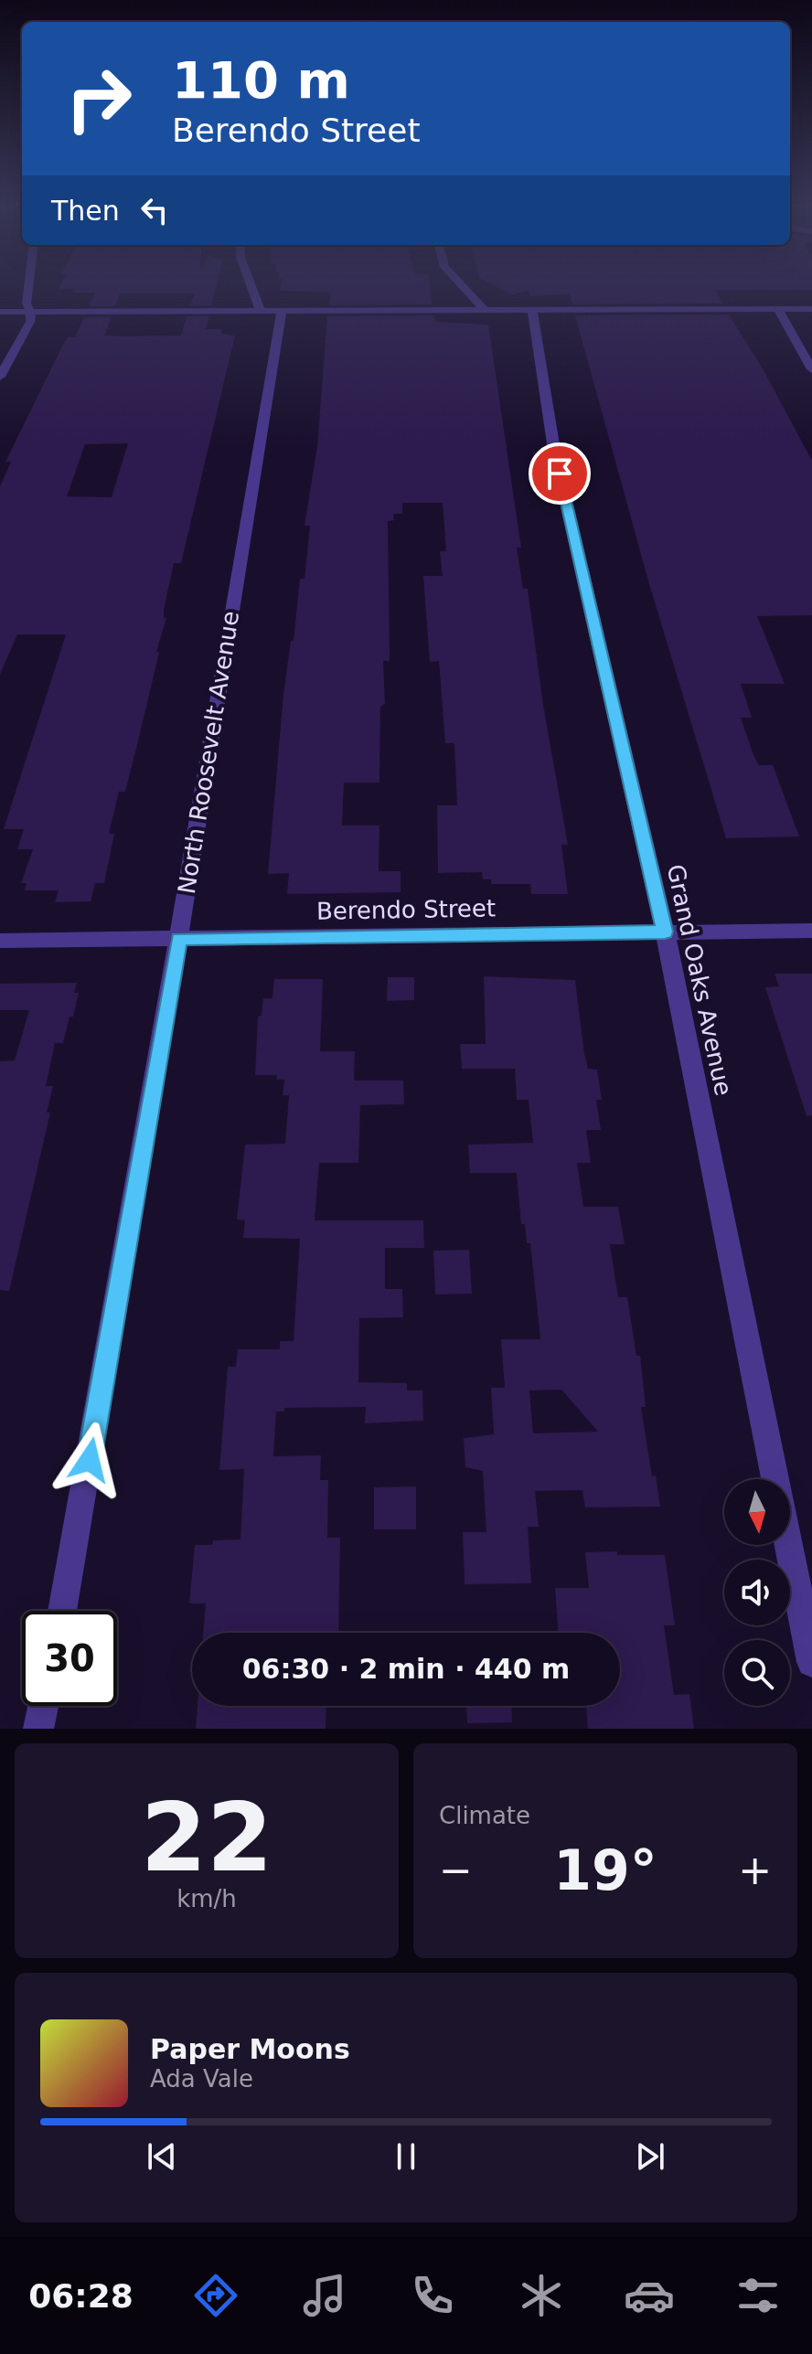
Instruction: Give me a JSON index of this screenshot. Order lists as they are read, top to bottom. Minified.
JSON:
{"streets":{"street":["North Roosevelt Avenue","Berendo Street","Grand Oaks Avenue"]},"crossings":[["North Roosevelt Avenue","Berendo Street"],["Berendo Street","Grand Oaks Avenue"]],"north":"bottom","page":{"turn":["110 m","Berendo Street"],"then":"Then","limit":"30","trip":"06:30 · 2 min · 440 m","tile":[["22","km/h"],"Climate"],"heat":["−","19°","+"],"song":["Paper Moons","Ada Vale"],"tabs":"06:28"}}
